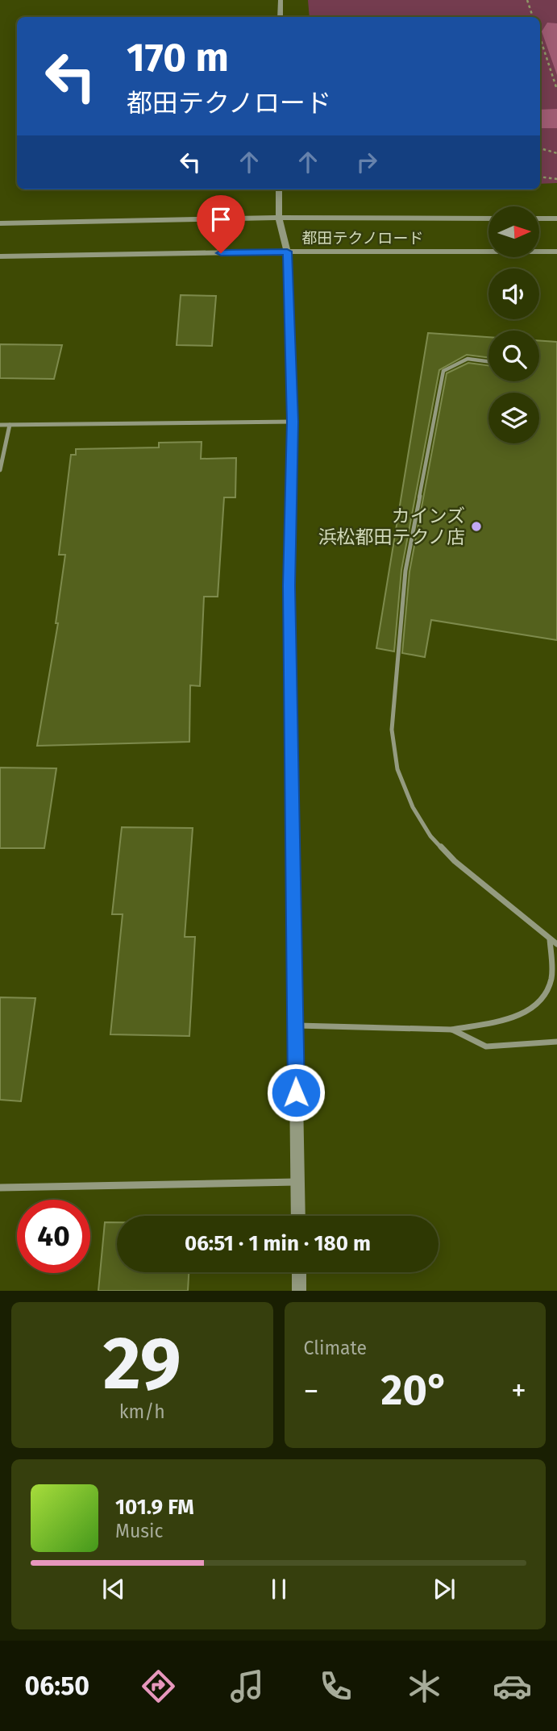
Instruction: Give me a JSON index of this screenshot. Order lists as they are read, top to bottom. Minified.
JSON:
{"streets":{"street":["都田テクノロード"]},"places":["カインズ 浜松都田テクノ店"],"north":"right","page":{"turn":["170 m","都田テクノロード"],"limit":"40","trip":"06:51 · 1 min · 180 m","tile":[["29","km/h"],"Climate"],"heat":["−","20°","+"],"song":["101.9 FM","Music"],"tabs":"06:50"}}
